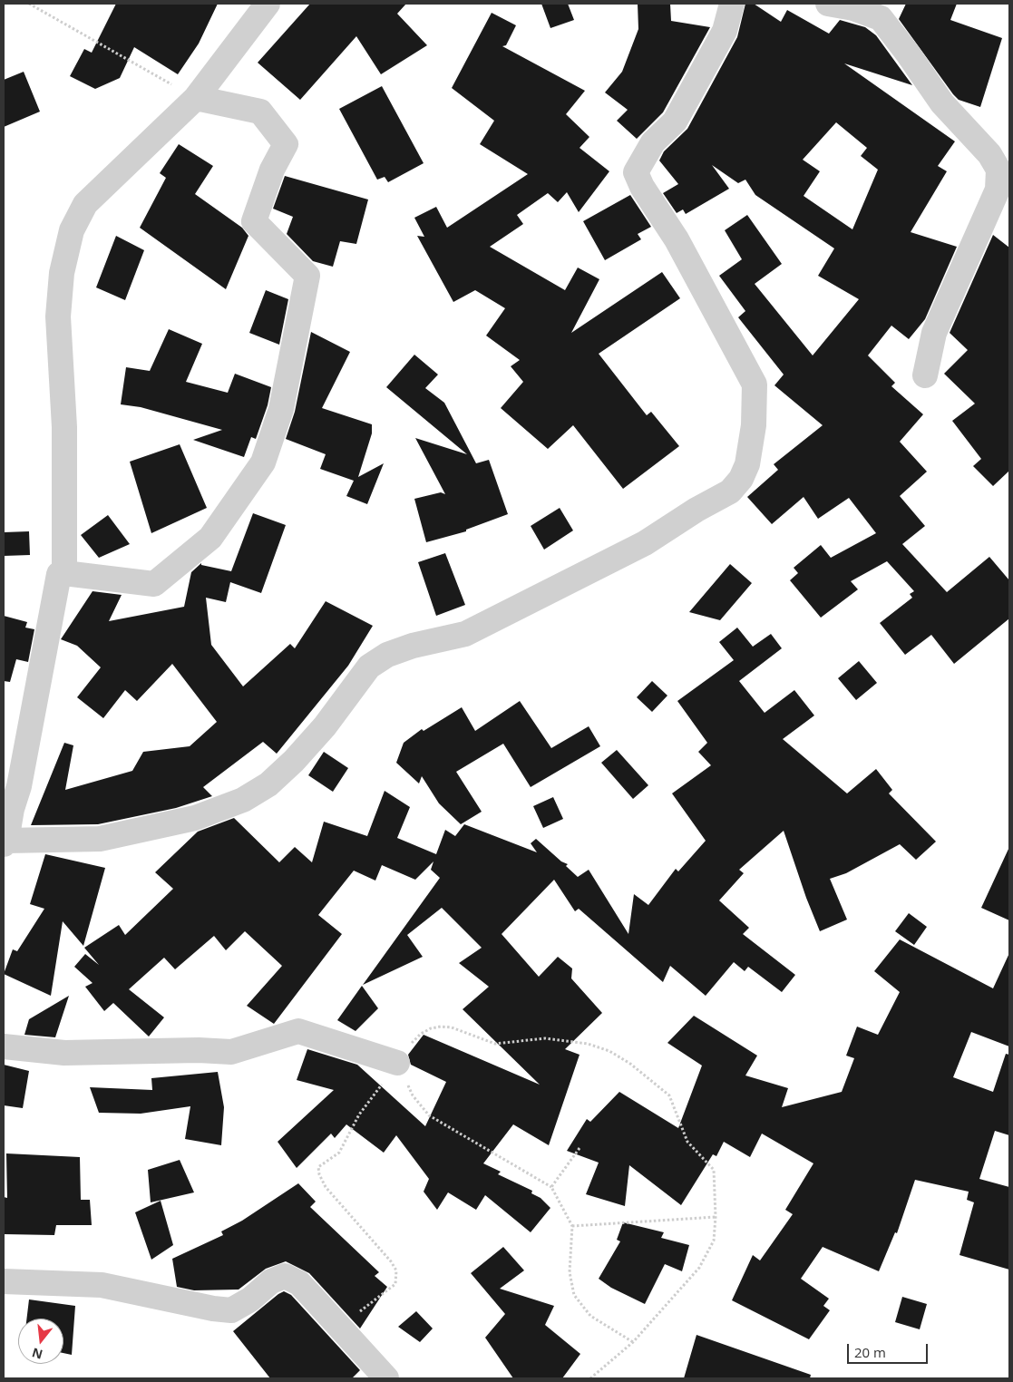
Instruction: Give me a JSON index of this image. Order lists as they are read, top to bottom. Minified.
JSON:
{"scale_bar":"20 m","north":"bottom"}
